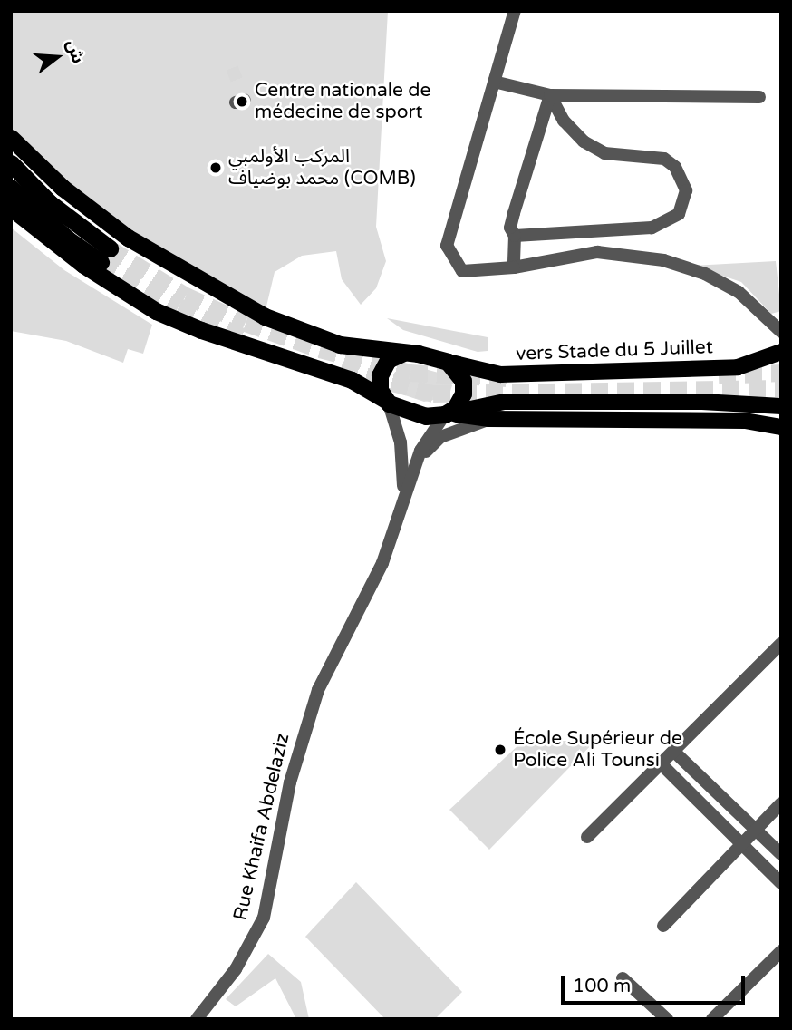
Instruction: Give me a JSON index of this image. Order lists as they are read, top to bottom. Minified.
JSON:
{"streets":{"main road":["vers Stade du 5 Juillet"],"street":["Rue Khaifa Abdelaziz"]},"places":["Centre nationale de médecine de sport","المركب الأولمبي محمد بوضياف (COMB)","École Supérieur de Police Ali Tounsi"],"scale_bar":"100 m","north":"right"}
